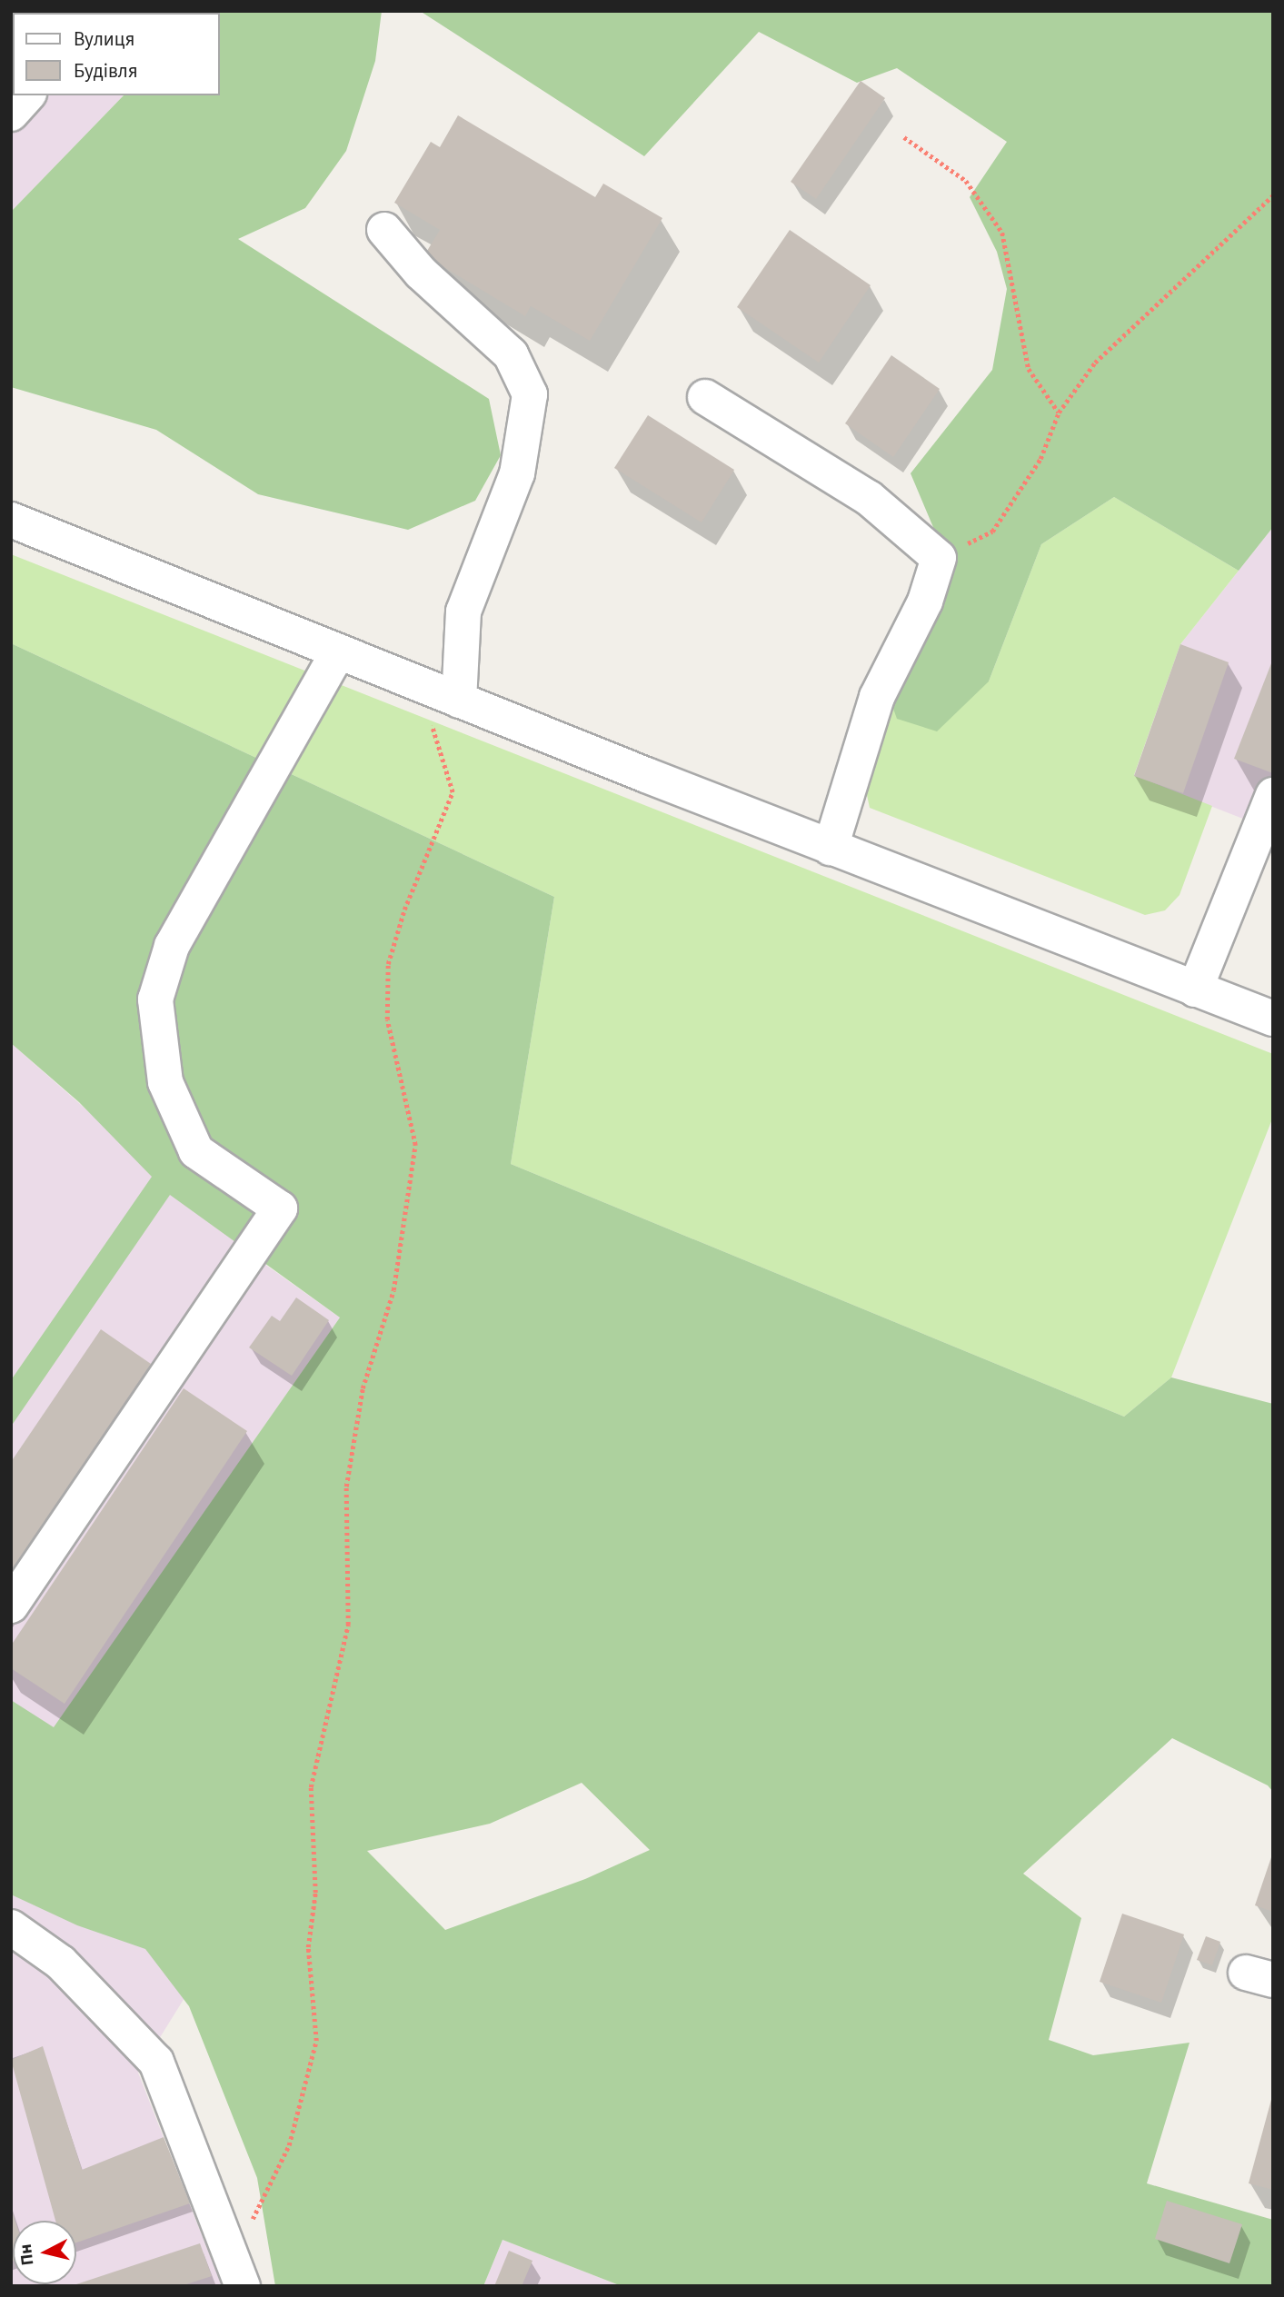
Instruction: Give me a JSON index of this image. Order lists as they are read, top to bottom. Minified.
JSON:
{"legend":["Вулиця","Будівля"],"north":"left"}
